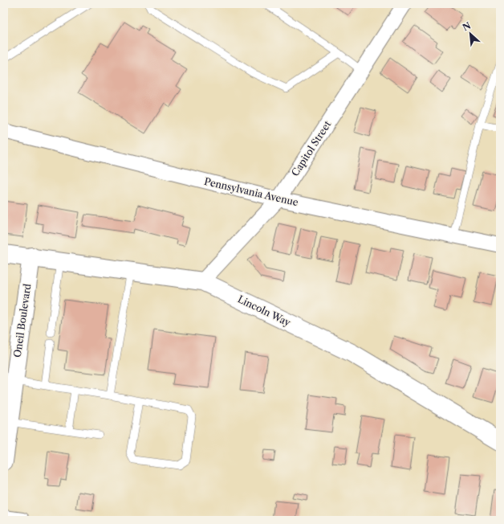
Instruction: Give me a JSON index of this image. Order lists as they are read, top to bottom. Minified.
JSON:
{"streets":{"main road":["Lincoln Way","Oneil Boulevard"],"street":["Capitol Street","Pennsylvania Avenue"]},"crossings":[["Capitol Street","Pennsylvania Avenue"],["Capitol Street","Lincoln Way"],["Lincoln Way","Oneil Boulevard"]],"north":"top left"}
